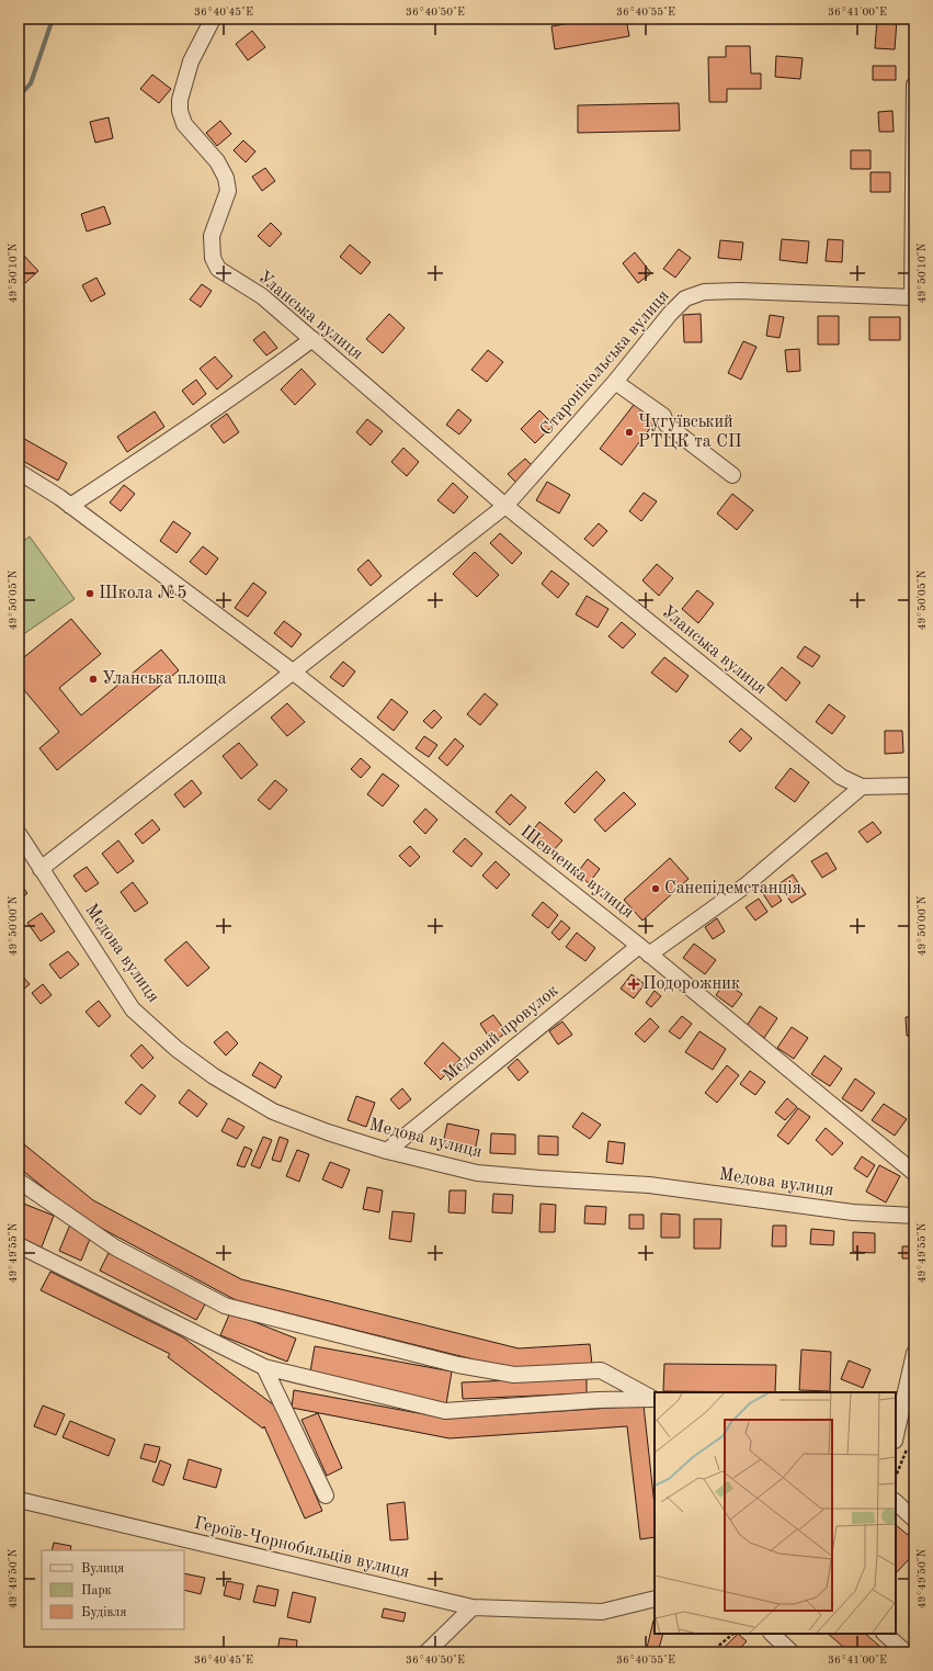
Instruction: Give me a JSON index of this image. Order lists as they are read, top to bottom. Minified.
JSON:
{"streets":{"street":["Уланська вулиця","Старонікольська вулиця","Шевченка вулиця","Медова вулиця","Медовий провулок","Героїв-Чорнобильців вулиця"]},"crossings":[["Уланська вулиця","Старонікольська вулиця"],["Уланська вулиця","Медовий провулок"],["Шевченка вулиця","Медовий провулок"],["Медова вулиця","Медовий провулок"]],"places":{"other":["Чугуївський РТЦК та СП","Школа №5","Уланська площа","Санепідемстанція"],"health":["Подорожник"]},"legend":["Вулиця","Парк","Будівля"],"coordinates":["36°40'45\"E","36°40'50\"E","36°40'55\"E","36°41'00\"E","49°50'10\"N","49°50'05\"N","49°50'00\"N","49°49'55\"N","49°49'50\"N"]}
